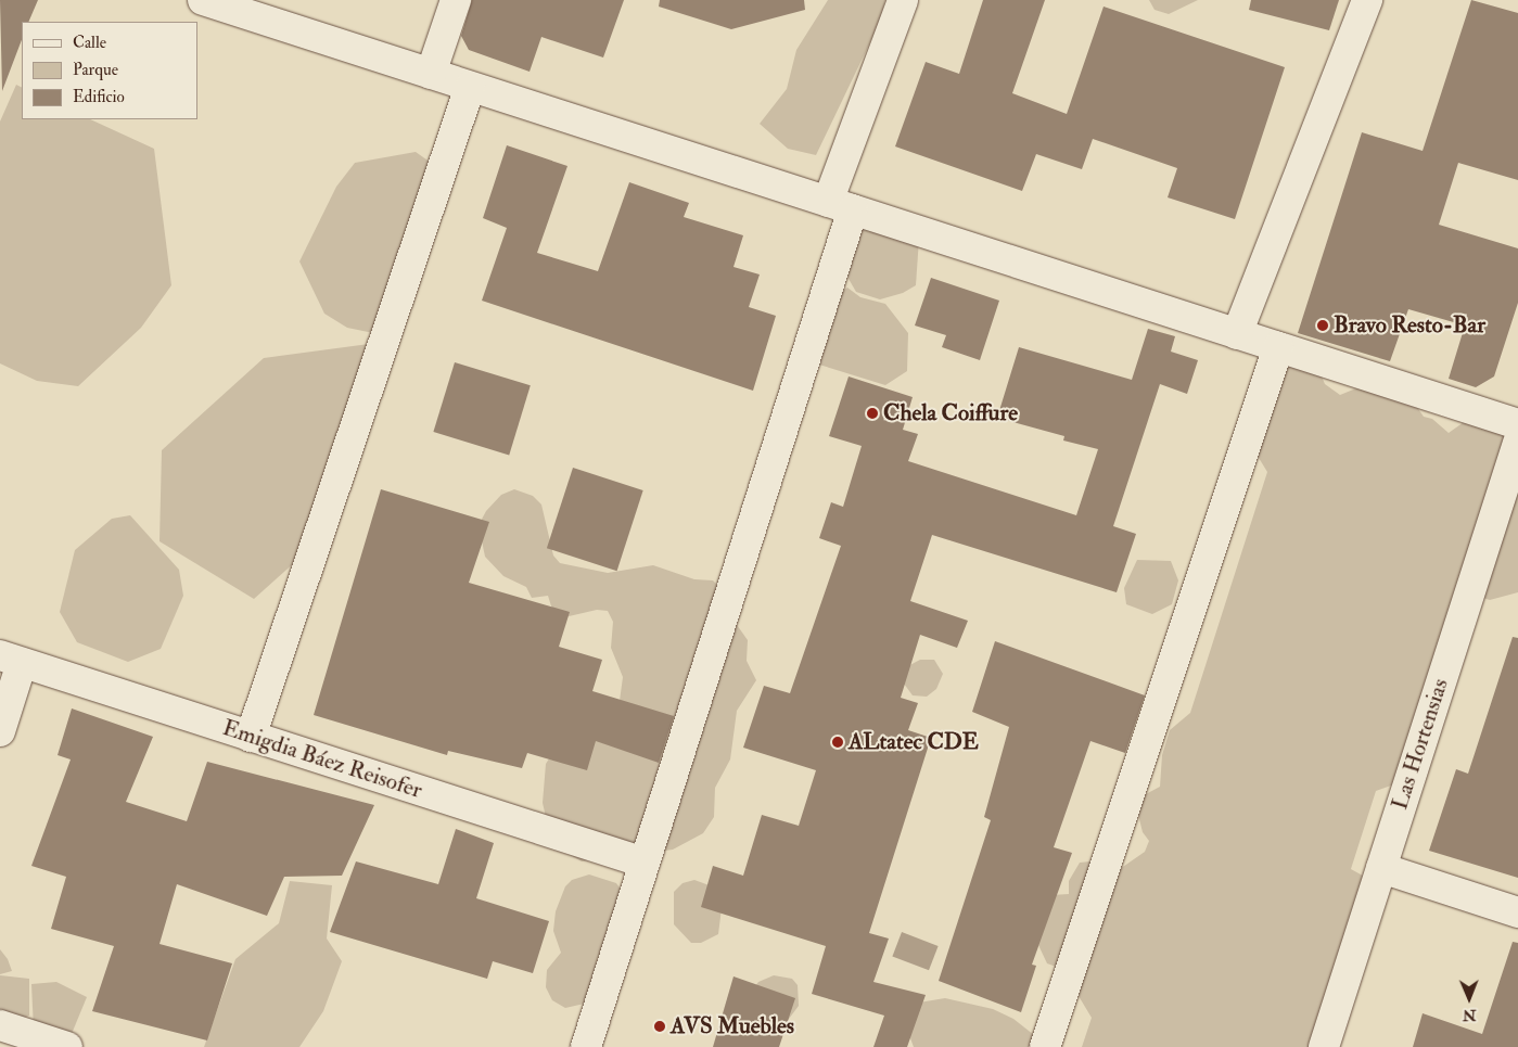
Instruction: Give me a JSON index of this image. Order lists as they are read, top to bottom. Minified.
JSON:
{"streets":{"street":["Las Hortensias","Emigdia Báez Reisofer"]},"places":["Bravo Resto-Bar","Chela Coiffure","ALtatec CDE","AVS Muebles"],"legend":["Calle","Parque","Edificio"],"north":"bottom"}
